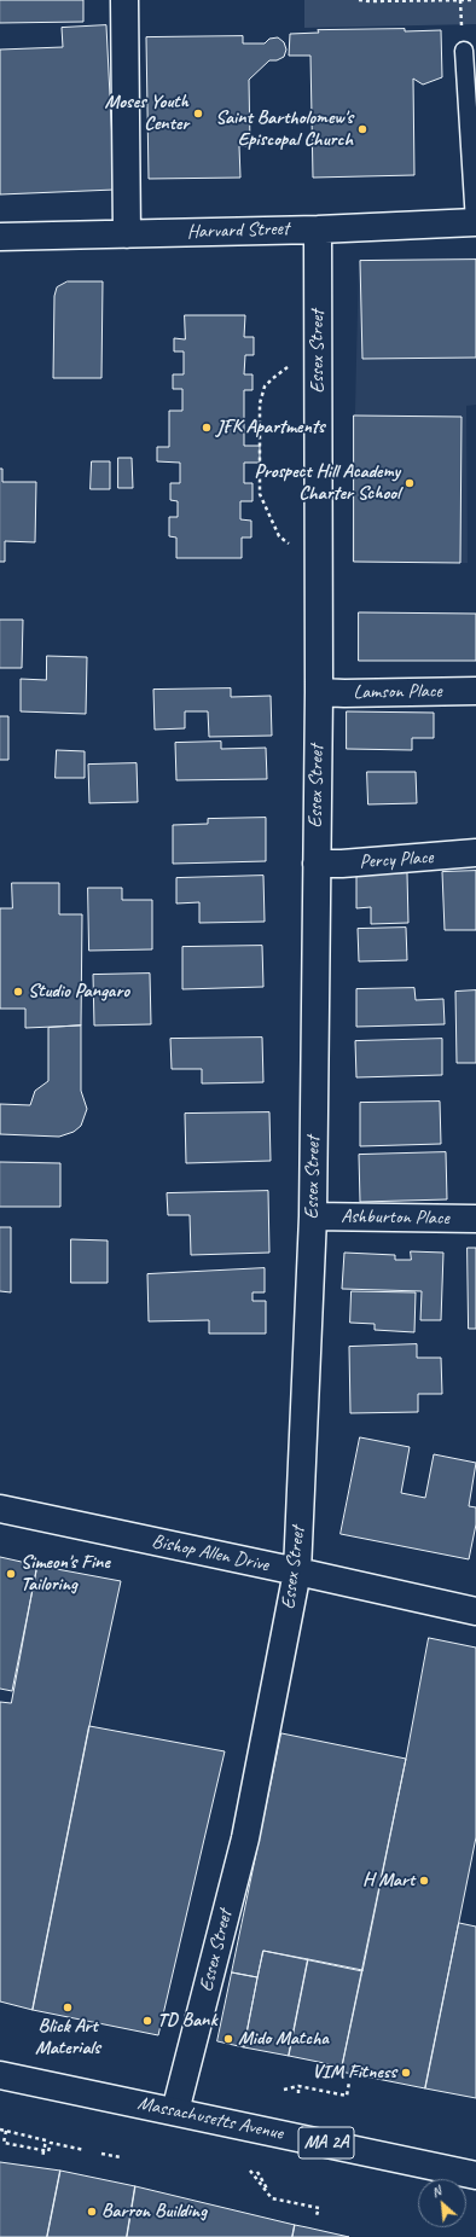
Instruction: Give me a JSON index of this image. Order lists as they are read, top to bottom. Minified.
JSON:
{"streets":{"street":["Harvard Street","Essex Street","Lamson Place","Percy Place","Ashburton Place","Bishop Allen Drive","Massachusetts Avenue","MA 2A"]},"crossings":[["Harvard Street","Essex Street"],["Essex Street","Lamson Place"],["Essex Street","Percy Place"],["Essex Street","Ashburton Place"],["Essex Street","Bishop Allen Drive"],["Essex Street","Massachusetts Avenue"]],"places":["Moses Youth Center","Saint Bartholomew's Episcopal Church","JFK Apartments","Prospect Hill Academy Charter School","Studio Pangaro","Simeon's Fine Tailoring","H Mart","Blick Art Materials","TD Bank","Mido Matcha","VIM Fitness","Barron Building"],"north":"top left"}
